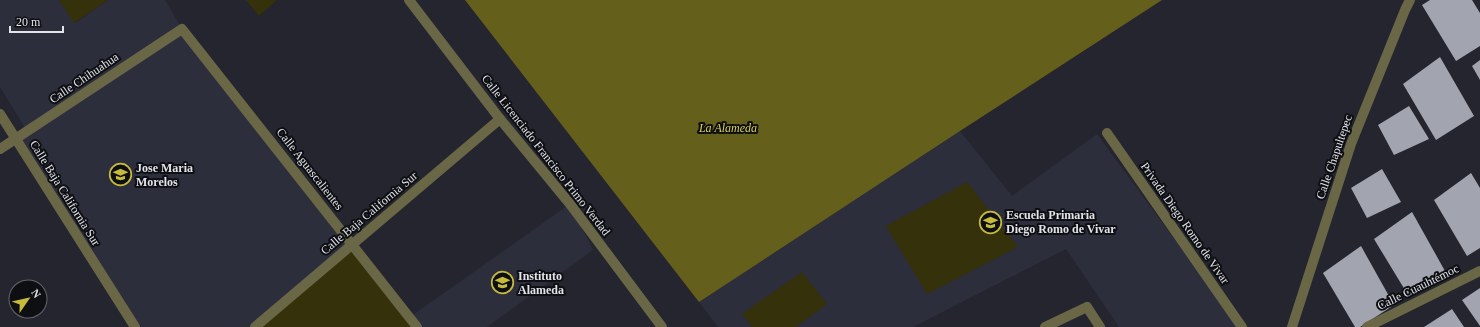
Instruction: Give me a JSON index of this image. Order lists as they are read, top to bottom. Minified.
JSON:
{"streets":{"street":["Calle Chihuahua","Calle Licenciado Francisco Primo Verdad","Calle Chapultepec","Calle Aguascalientes","Calle Baja California Sur","Privada Diego Romo de Vivar","Calle Cuauhtémoc"]},"crossings":[["Calle Chihuahua","Calle Aguascalientes"],["Calle Chihuahua","Calle Baja California Sur"],["Calle Licenciado Francisco Primo Verdad","Calle Baja California Sur"],["Calle Aguascalientes","Calle Baja California Sur"]],"parks":["La Alameda"],"places":{"school or university":["Jose Maria Morelos","Escuela Primaria Diego Romo de Vivar","Instituto Alameda"]},"scale_bar":"20 m","north":"top right"}
